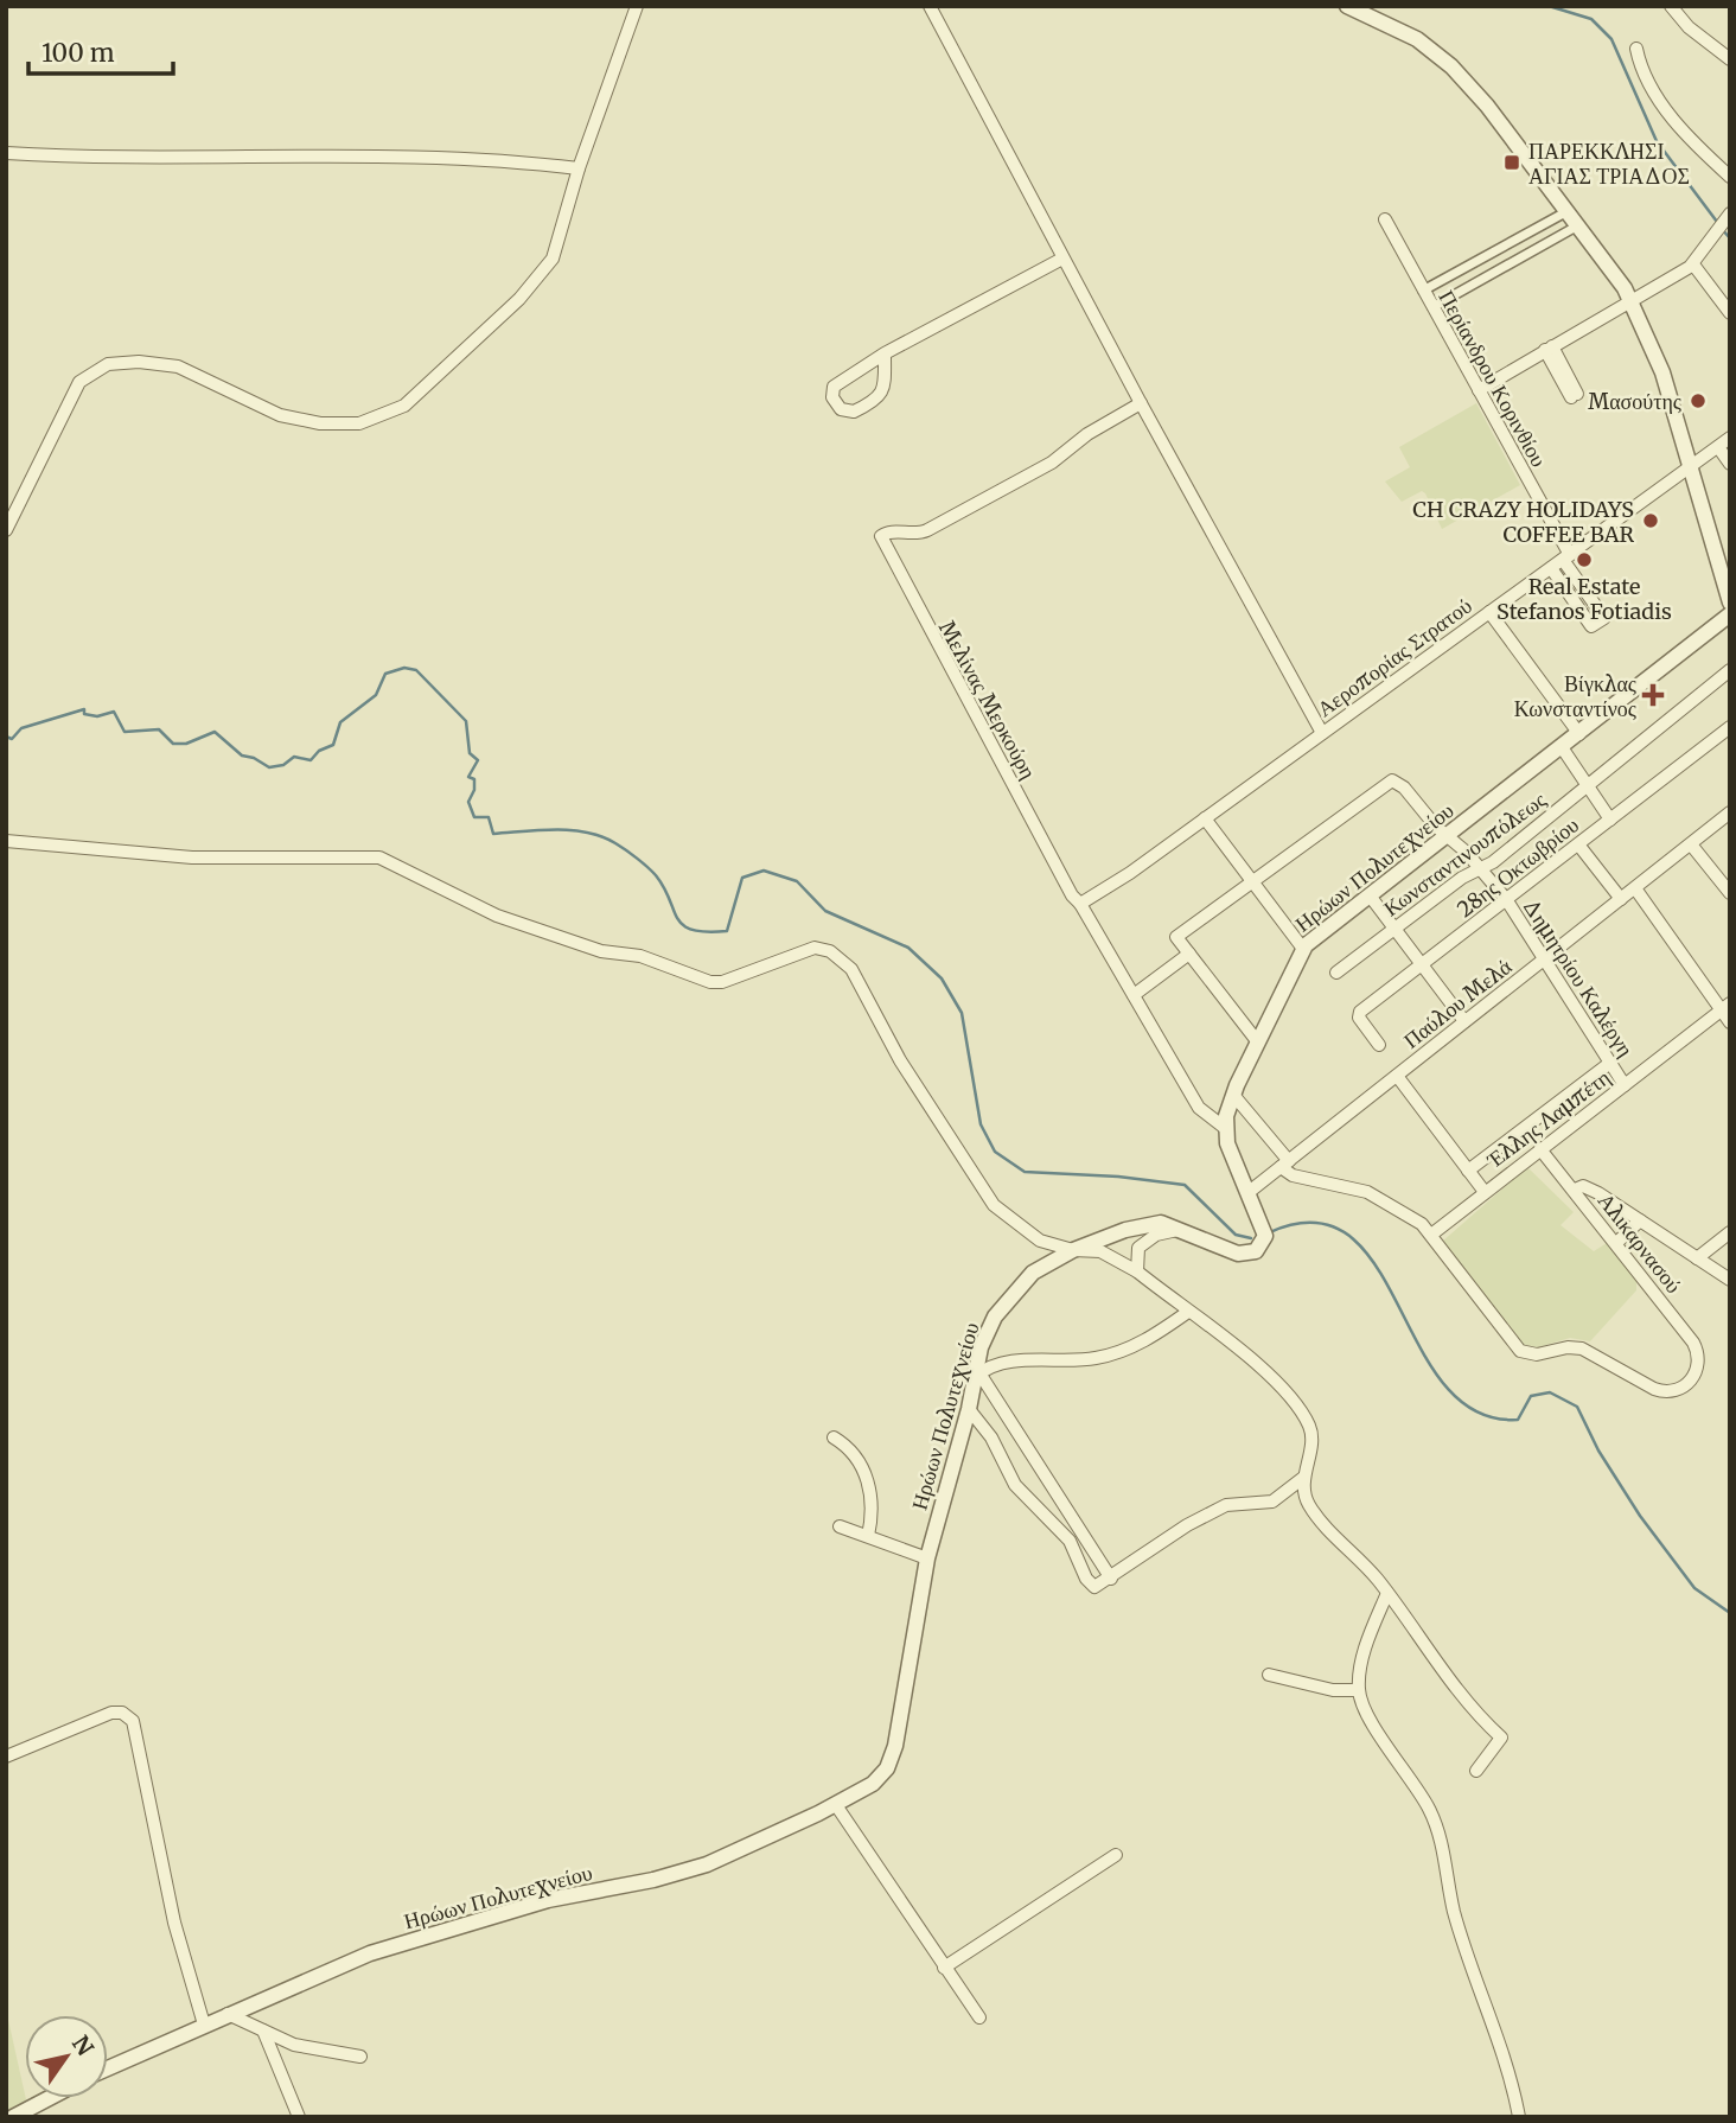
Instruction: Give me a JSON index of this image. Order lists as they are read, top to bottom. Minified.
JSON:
{"streets":{"street":["Περίανδρου Κορινθίου","Αεροπορίας Στρατού","Μελίνας Μερκούρη","Κωνσταντινουπόλεως","Ηρώων Πολυτεχνείου","28ης Οκτωβρίου","Δημητρίου Καλέργη","Παύλου Μελά","Έλλης Λαμπέτη","Αλικαρνασού"]},"crossings":[["Περίανδρου Κορινθίου","Αεροπορίας Στρατού"],["Αεροπορίας Στρατού","Μελίνας Μερκούρη"],["Μελίνας Μερκούρη","Ηρώων Πολυτεχνείου"],["Κωνσταντινουπόλεως","Δημητρίου Καλέργη"],["Ηρώων Πολυτεχνείου","Δημητρίου Καλέργη"],["Ηρώων Πολυτεχνείου","Παύλου Μελά"],["28ης Οκτωβρίου","Δημητρίου Καλέργη"],["Δημητρίου Καλέργη","Παύλου Μελά"],["Δημητρίου Καλέργη","Έλλης Λαμπέτη"],["Έλλης Λαμπέτη","Αλικαρνασού"]],"places":{"transit":["ΠΑΡΕΚΚΛΗΣΙ ΑΓΙΑΣ ΤΡΙΑΔΟΣ"],"other":["Μασούτης","CH CRAZY HOLIDAYS COFFEE BAR","Real Estate Stefanos Fotiadis"],"health":["Βίγκλας Κωνσταντίνος"]},"scale_bar":"100 m","north":"top right"}
